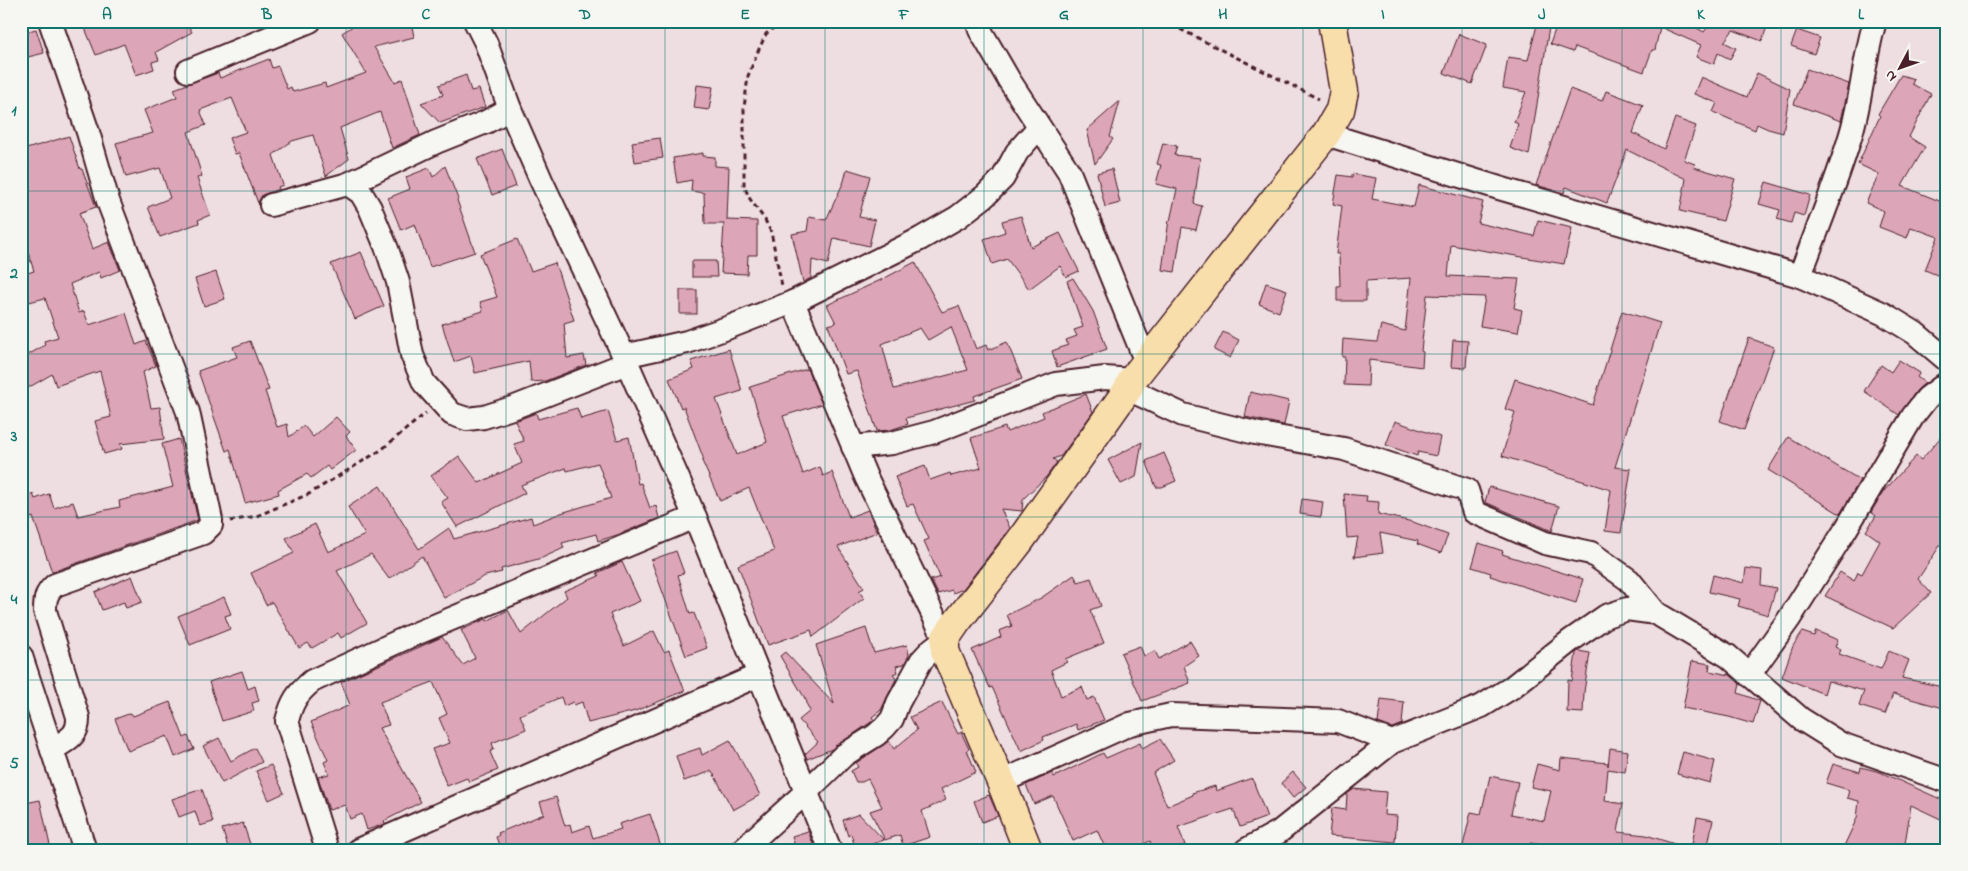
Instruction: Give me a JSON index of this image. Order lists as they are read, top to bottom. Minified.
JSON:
{"north":"bottom left","grid":{"columns":["A","B","C","D","E","F","G","H","I","J","K","L"],"rows":["1","2","3","4","5"]}}
